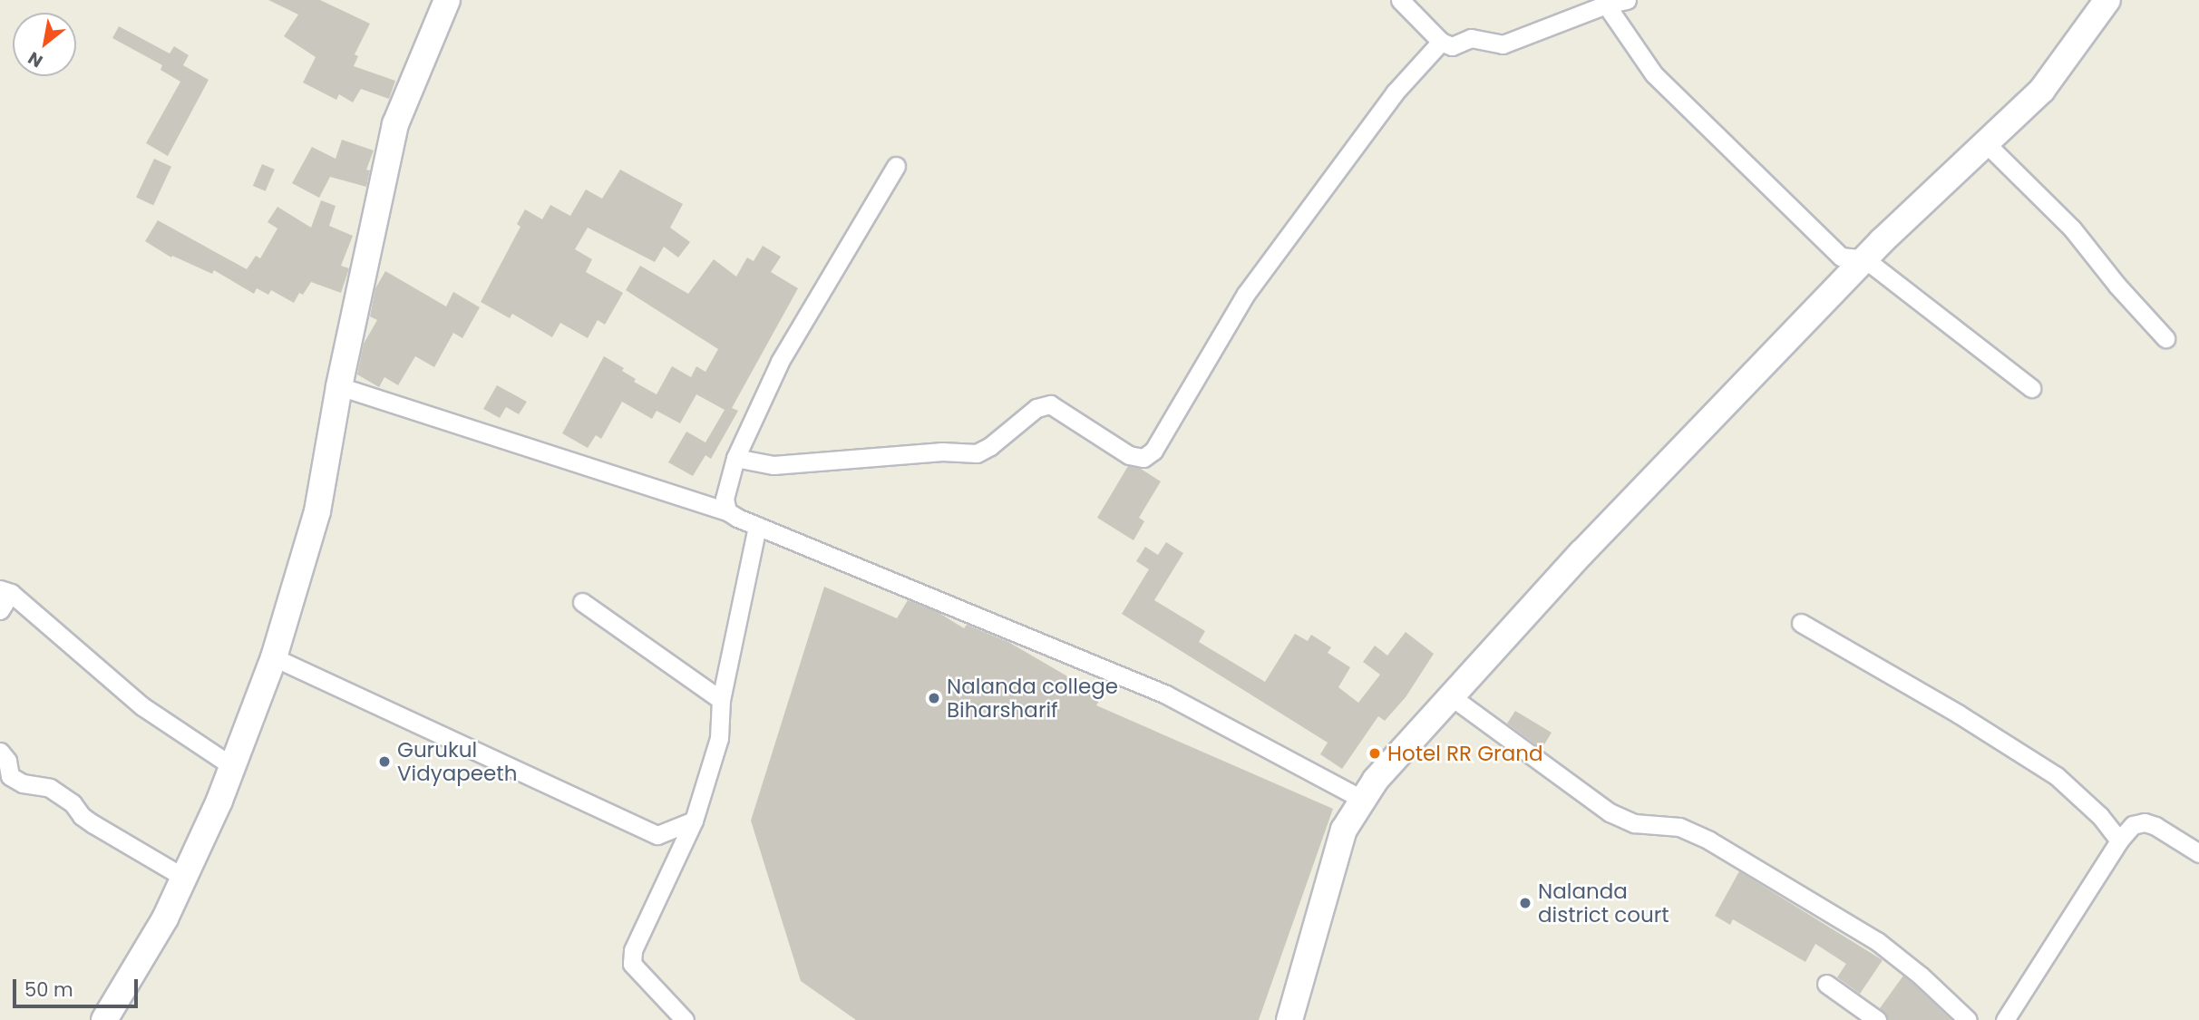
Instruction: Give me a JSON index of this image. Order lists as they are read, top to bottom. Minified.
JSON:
{"places":["Nalanda college Biharsharif","Hotel RR Grand","Gurukul Vidyapeeth","Nalanda district court"],"scale_bar":"50 m","north":"bottom left"}
